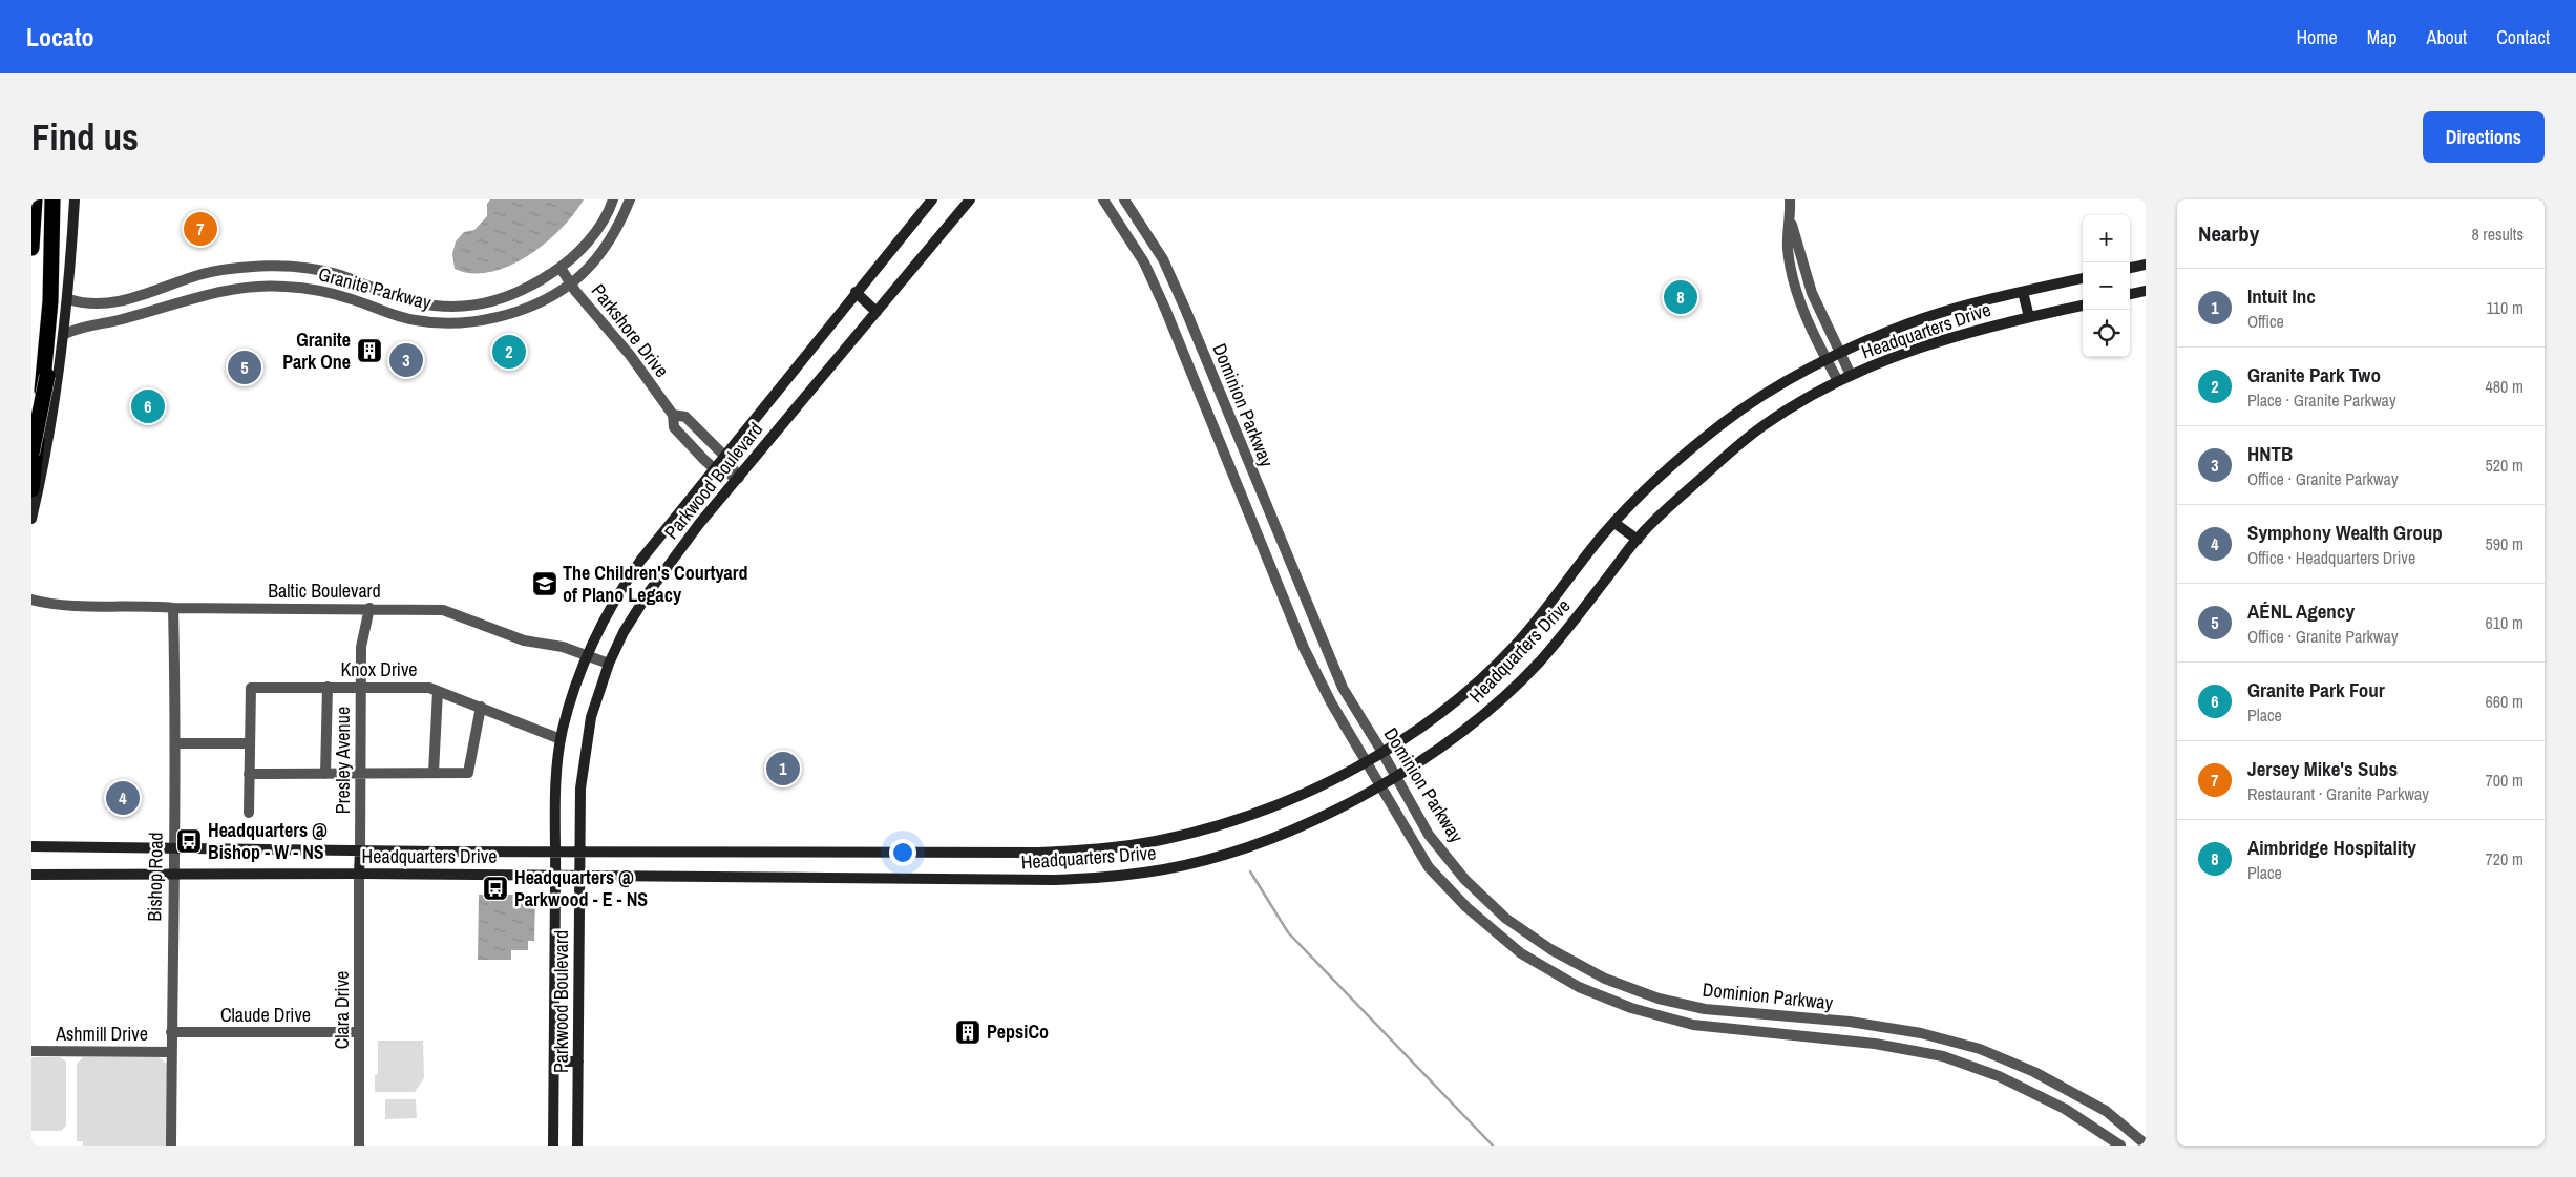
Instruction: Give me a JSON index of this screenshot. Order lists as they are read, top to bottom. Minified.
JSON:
{"streets":{"main road":["Headquarters Drive","Parkwood Boulevard"],"street":["Granite Parkway","Parkshore Drive","Dominion Parkway","Baltic Boulevard","Knox Drive","Presley Avenue","Bishop Road","Clara Drive","Claude Drive","Ashmill Drive"]},"crossings":[["Granite Parkway","Parkshore Drive"],["Parkshore Drive","Parkwood Boulevard"],["Headquarters Drive","Dominion Parkway"],["Headquarters Drive","Parkwood Boulevard"],["Headquarters Drive","Presley Avenue"],["Headquarters Drive","Bishop Road"],["Headquarters Drive","Clara Drive"],["Parkwood Boulevard","Baltic Boulevard"],["Parkwood Boulevard","Knox Drive"],["Baltic Boulevard","Presley Avenue"],["Baltic Boulevard","Bishop Road"],["Knox Drive","Presley Avenue"],["Bishop Road","Claude Drive"],["Bishop Road","Ashmill Drive"],["Clara Drive","Claude Drive"]],"places":{"building":["Granite Park One","PepsiCo"],"school or university":["The Children's Courtyard of Plano Legacy"],"bus stop":["Headquarters @ Bishop - W - NS","Headquarters @ Parkwood - E - NS"]},"page":{"header":"Locato","nav":["Home","Map","About","Contact"],"buttons":"Directions","title":"Find us","heading":["Nearby","8 results"],"pins":["7","8","2","3","5","6","1","4"],"map_buttons":["+","−"],"list":[{"mark":"1","name":"Intuit Inc","note":"Office","value":"110 m"},{"mark":"2","name":"Granite Park Two","note":"Place · Granite Parkway","value":"480 m"},{"mark":"3","name":"HNTB","note":"Office · Granite Parkway","value":"520 m"},{"mark":"4","name":"Symphony Wealth Group","note":"Office · Headquarters Drive","value":"590 m"},{"mark":"5","name":"AÉNL Agency","note":"Office · Granite Parkway","value":"610 m"},{"mark":"6","name":"Granite Park Four","note":"Place","value":"660 m"},{"mark":"7","name":"Jersey Mike's Subs","note":"Restaurant · Granite Parkway","value":"700 m"},{"mark":"8","name":"Aimbridge Hospitality","note":"Place","value":"720 m"}]}}
